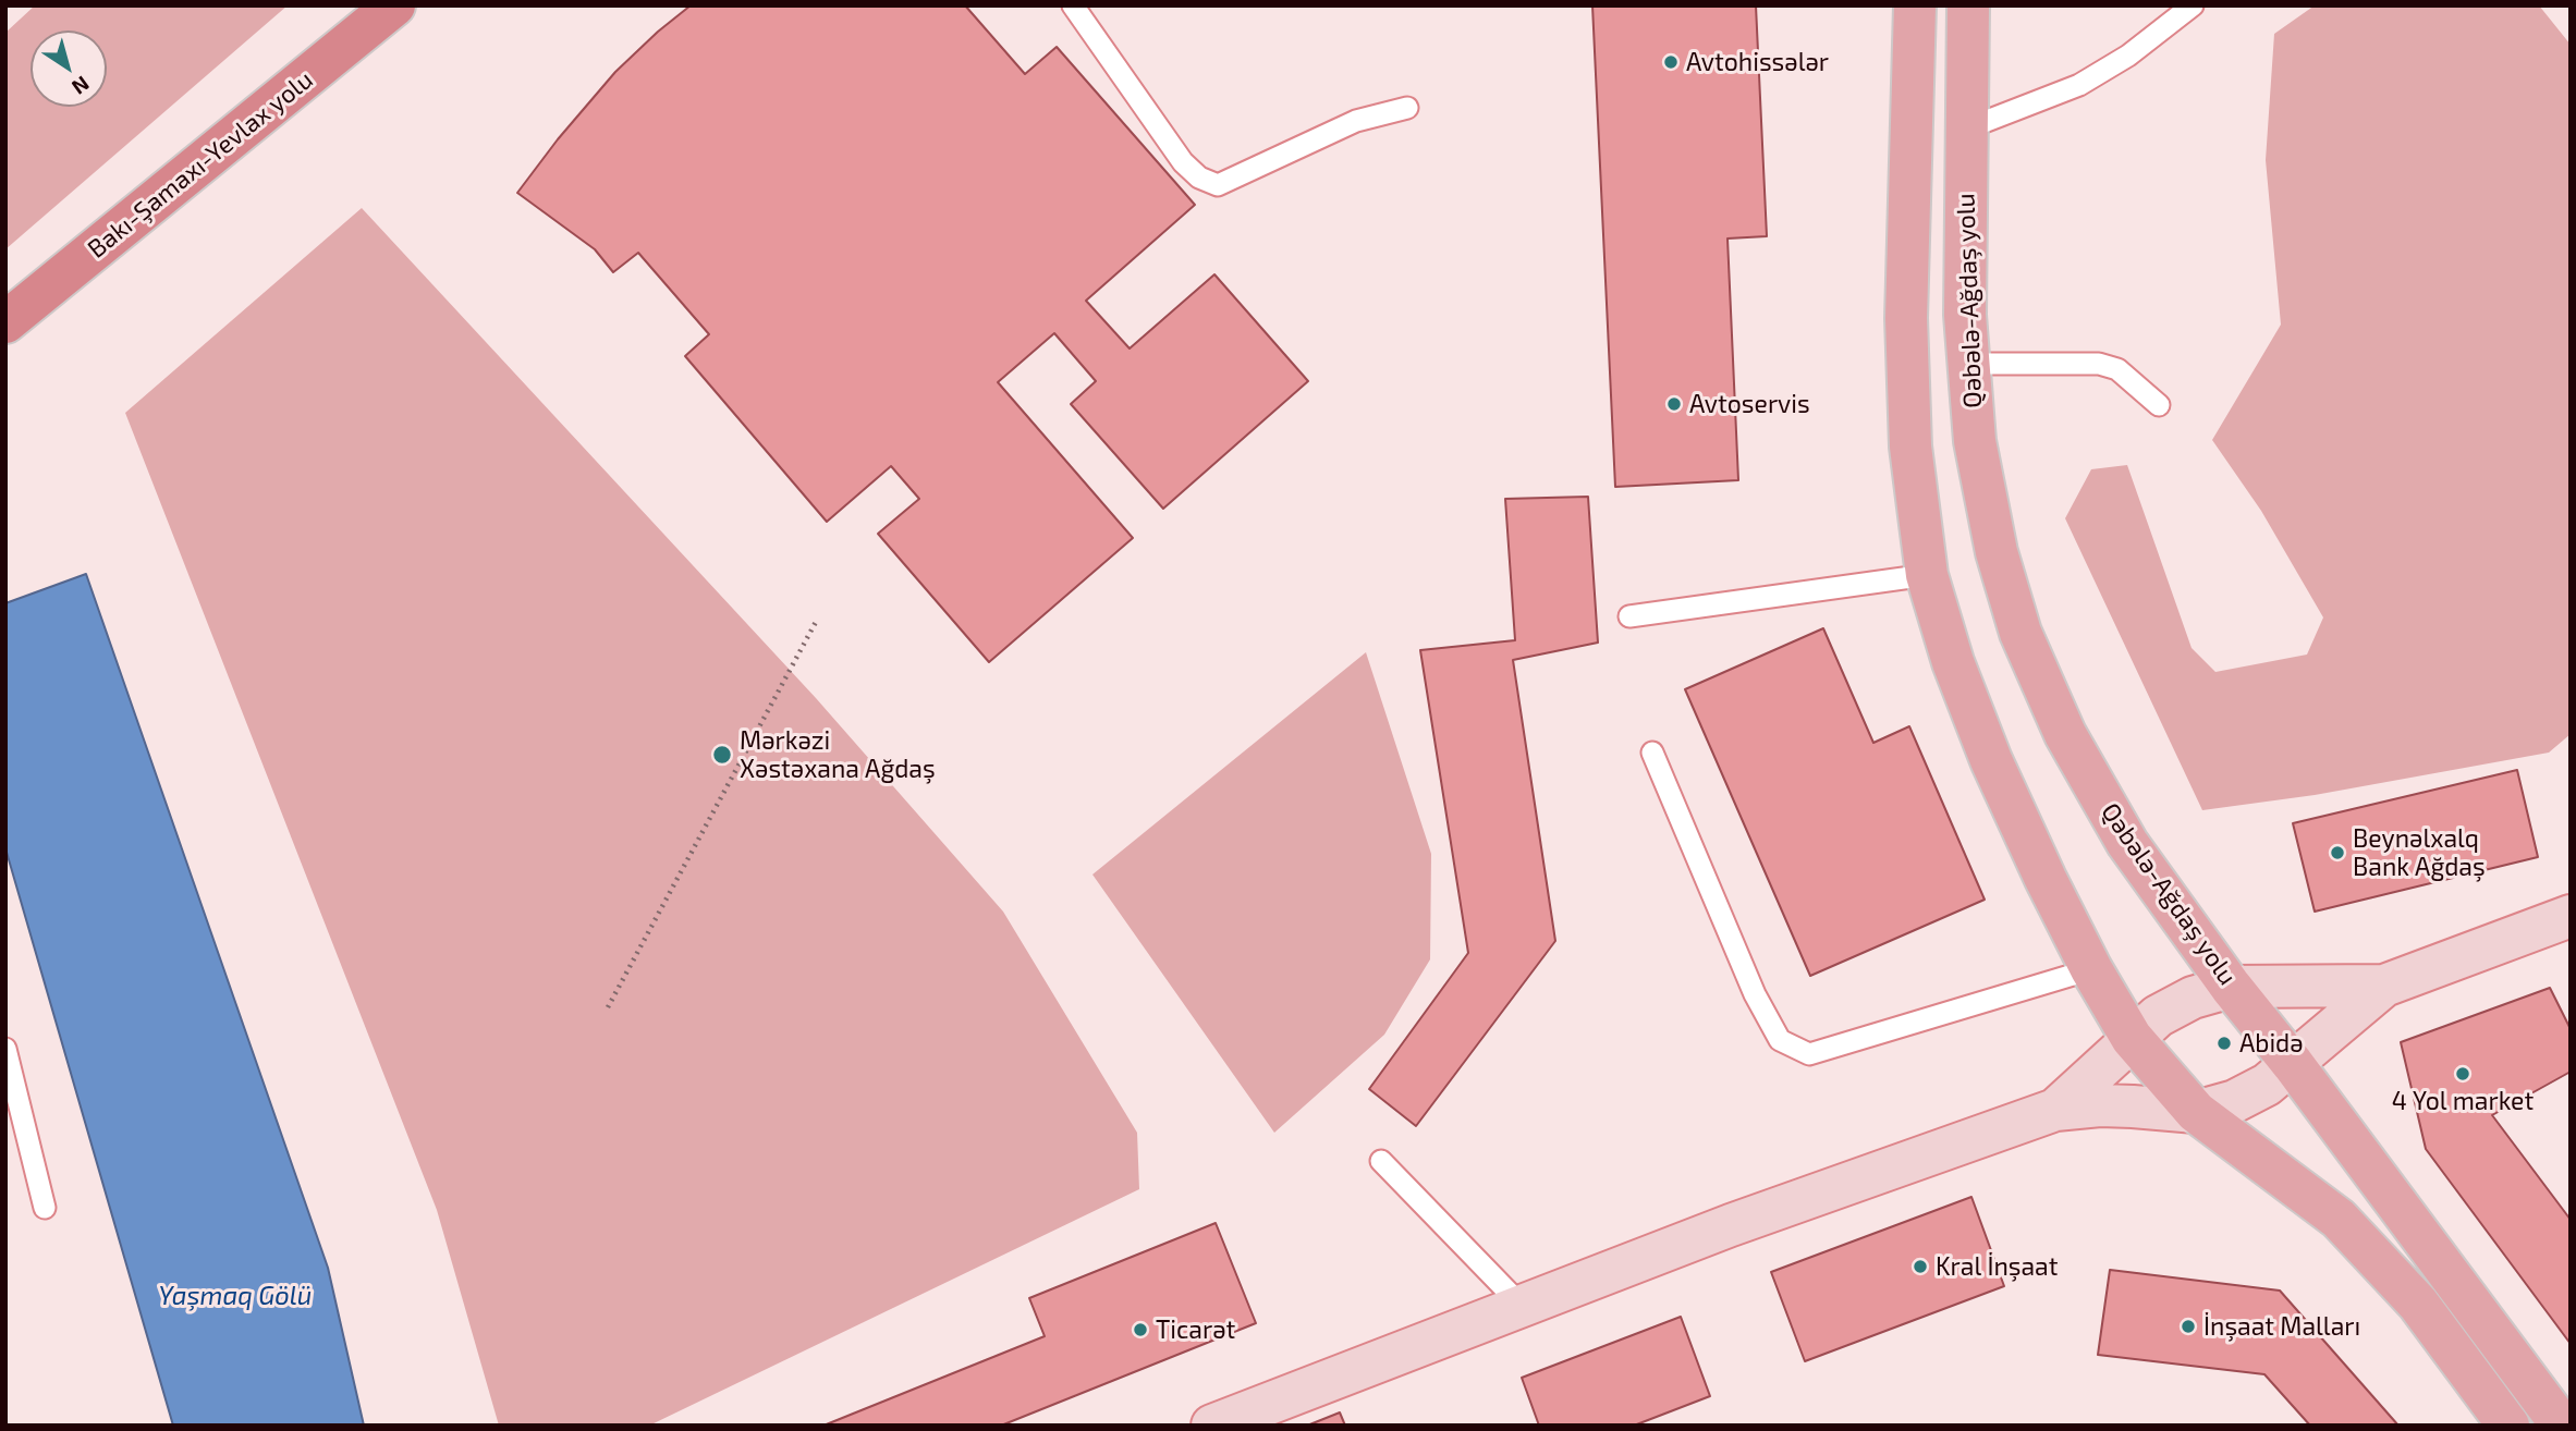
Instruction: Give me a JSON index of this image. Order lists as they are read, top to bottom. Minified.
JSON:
{"streets":{"highway":["Bakı-Şamaxı-Yevlax yolu"],"main road":["Qəbələ-Ağdaş yolu"]},"water":["Yaşmaq Gölü"],"places":["Avtohissələr","Avtoservis","Mərkəzi Xəstəxana Ağdaş","Beynəlxalq Bank Ağdaş","Abidə","4 Yol market","Kral İnşaat","İnşaat Malları","Ticarət"],"north":"bottom right"}
